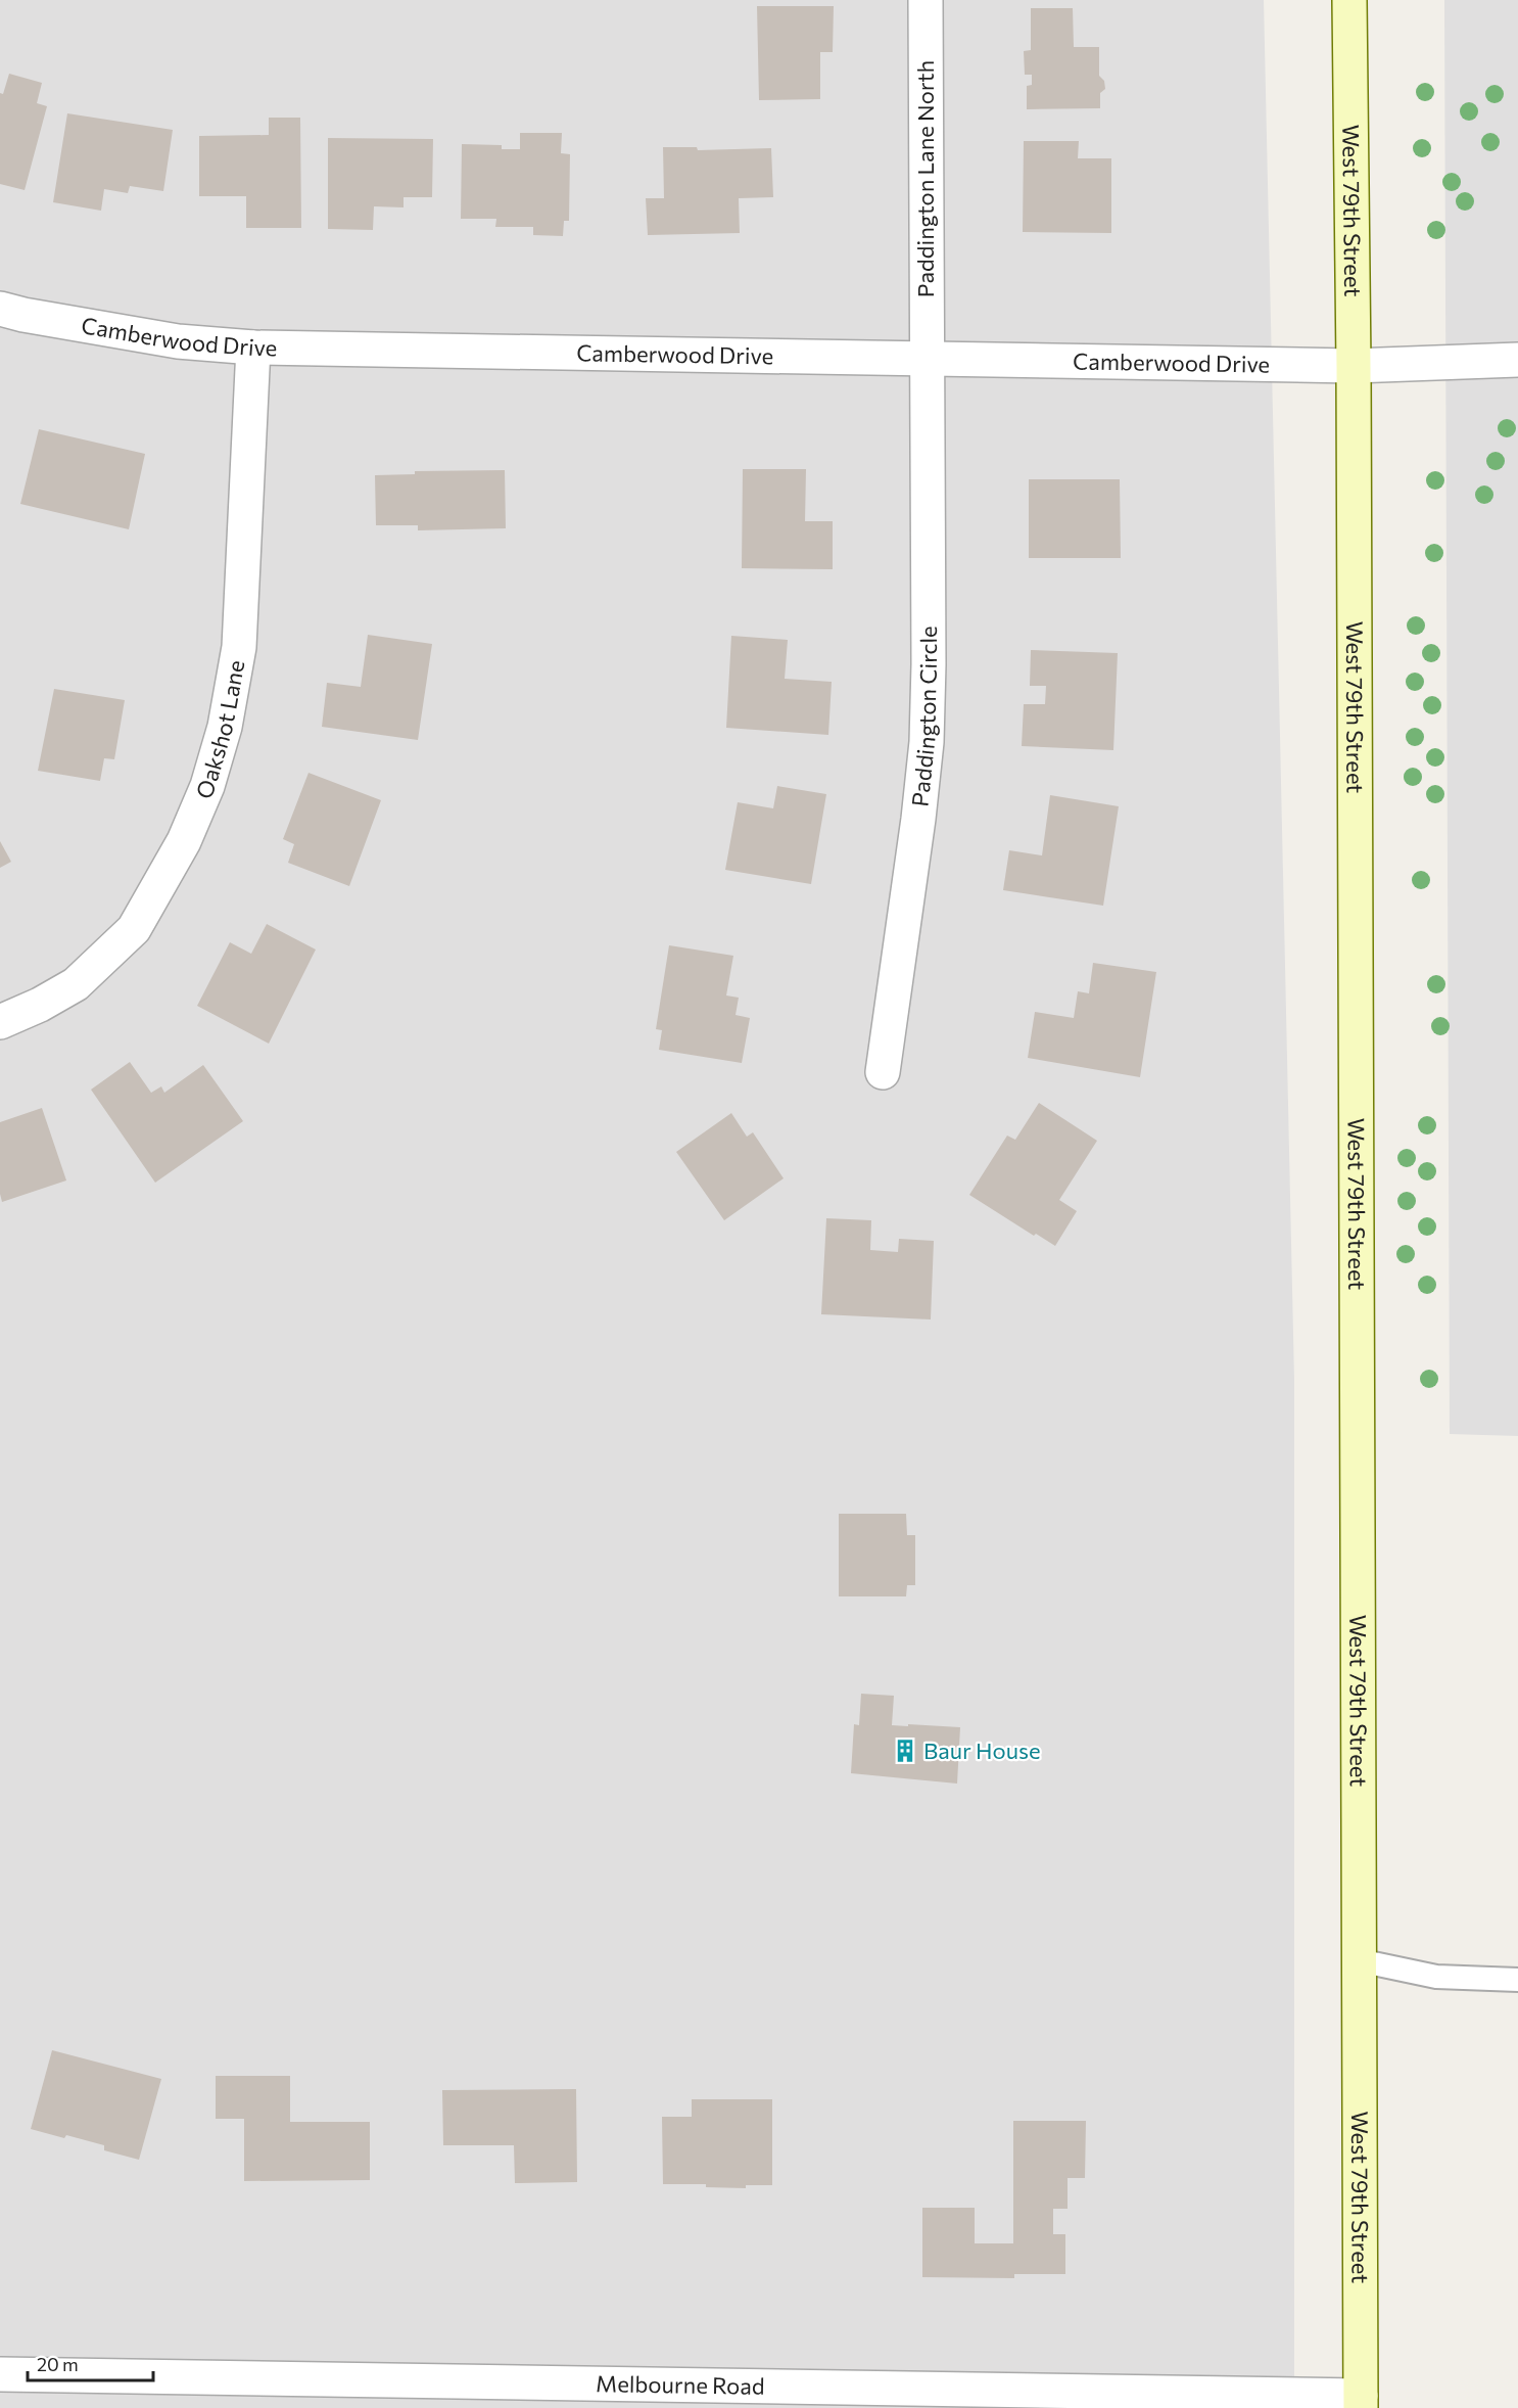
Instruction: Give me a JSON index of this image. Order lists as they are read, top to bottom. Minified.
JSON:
{"streets":{"main road":["West 79th Street"],"street":["Paddington Lane North","Camberwood Drive","Paddington Circle","Oakshot Lane","Melbourne Road"]},"crossings":[["Paddington Lane North","Camberwood Drive"],["Paddington Lane North","Paddington Circle"],["West 79th Street","Camberwood Drive"],["West 79th Street","Melbourne Road"],["Camberwood Drive","Paddington Circle"],["Camberwood Drive","Oakshot Lane"]],"places":{"building":["Baur House"]},"scale_bar":"20 m"}
